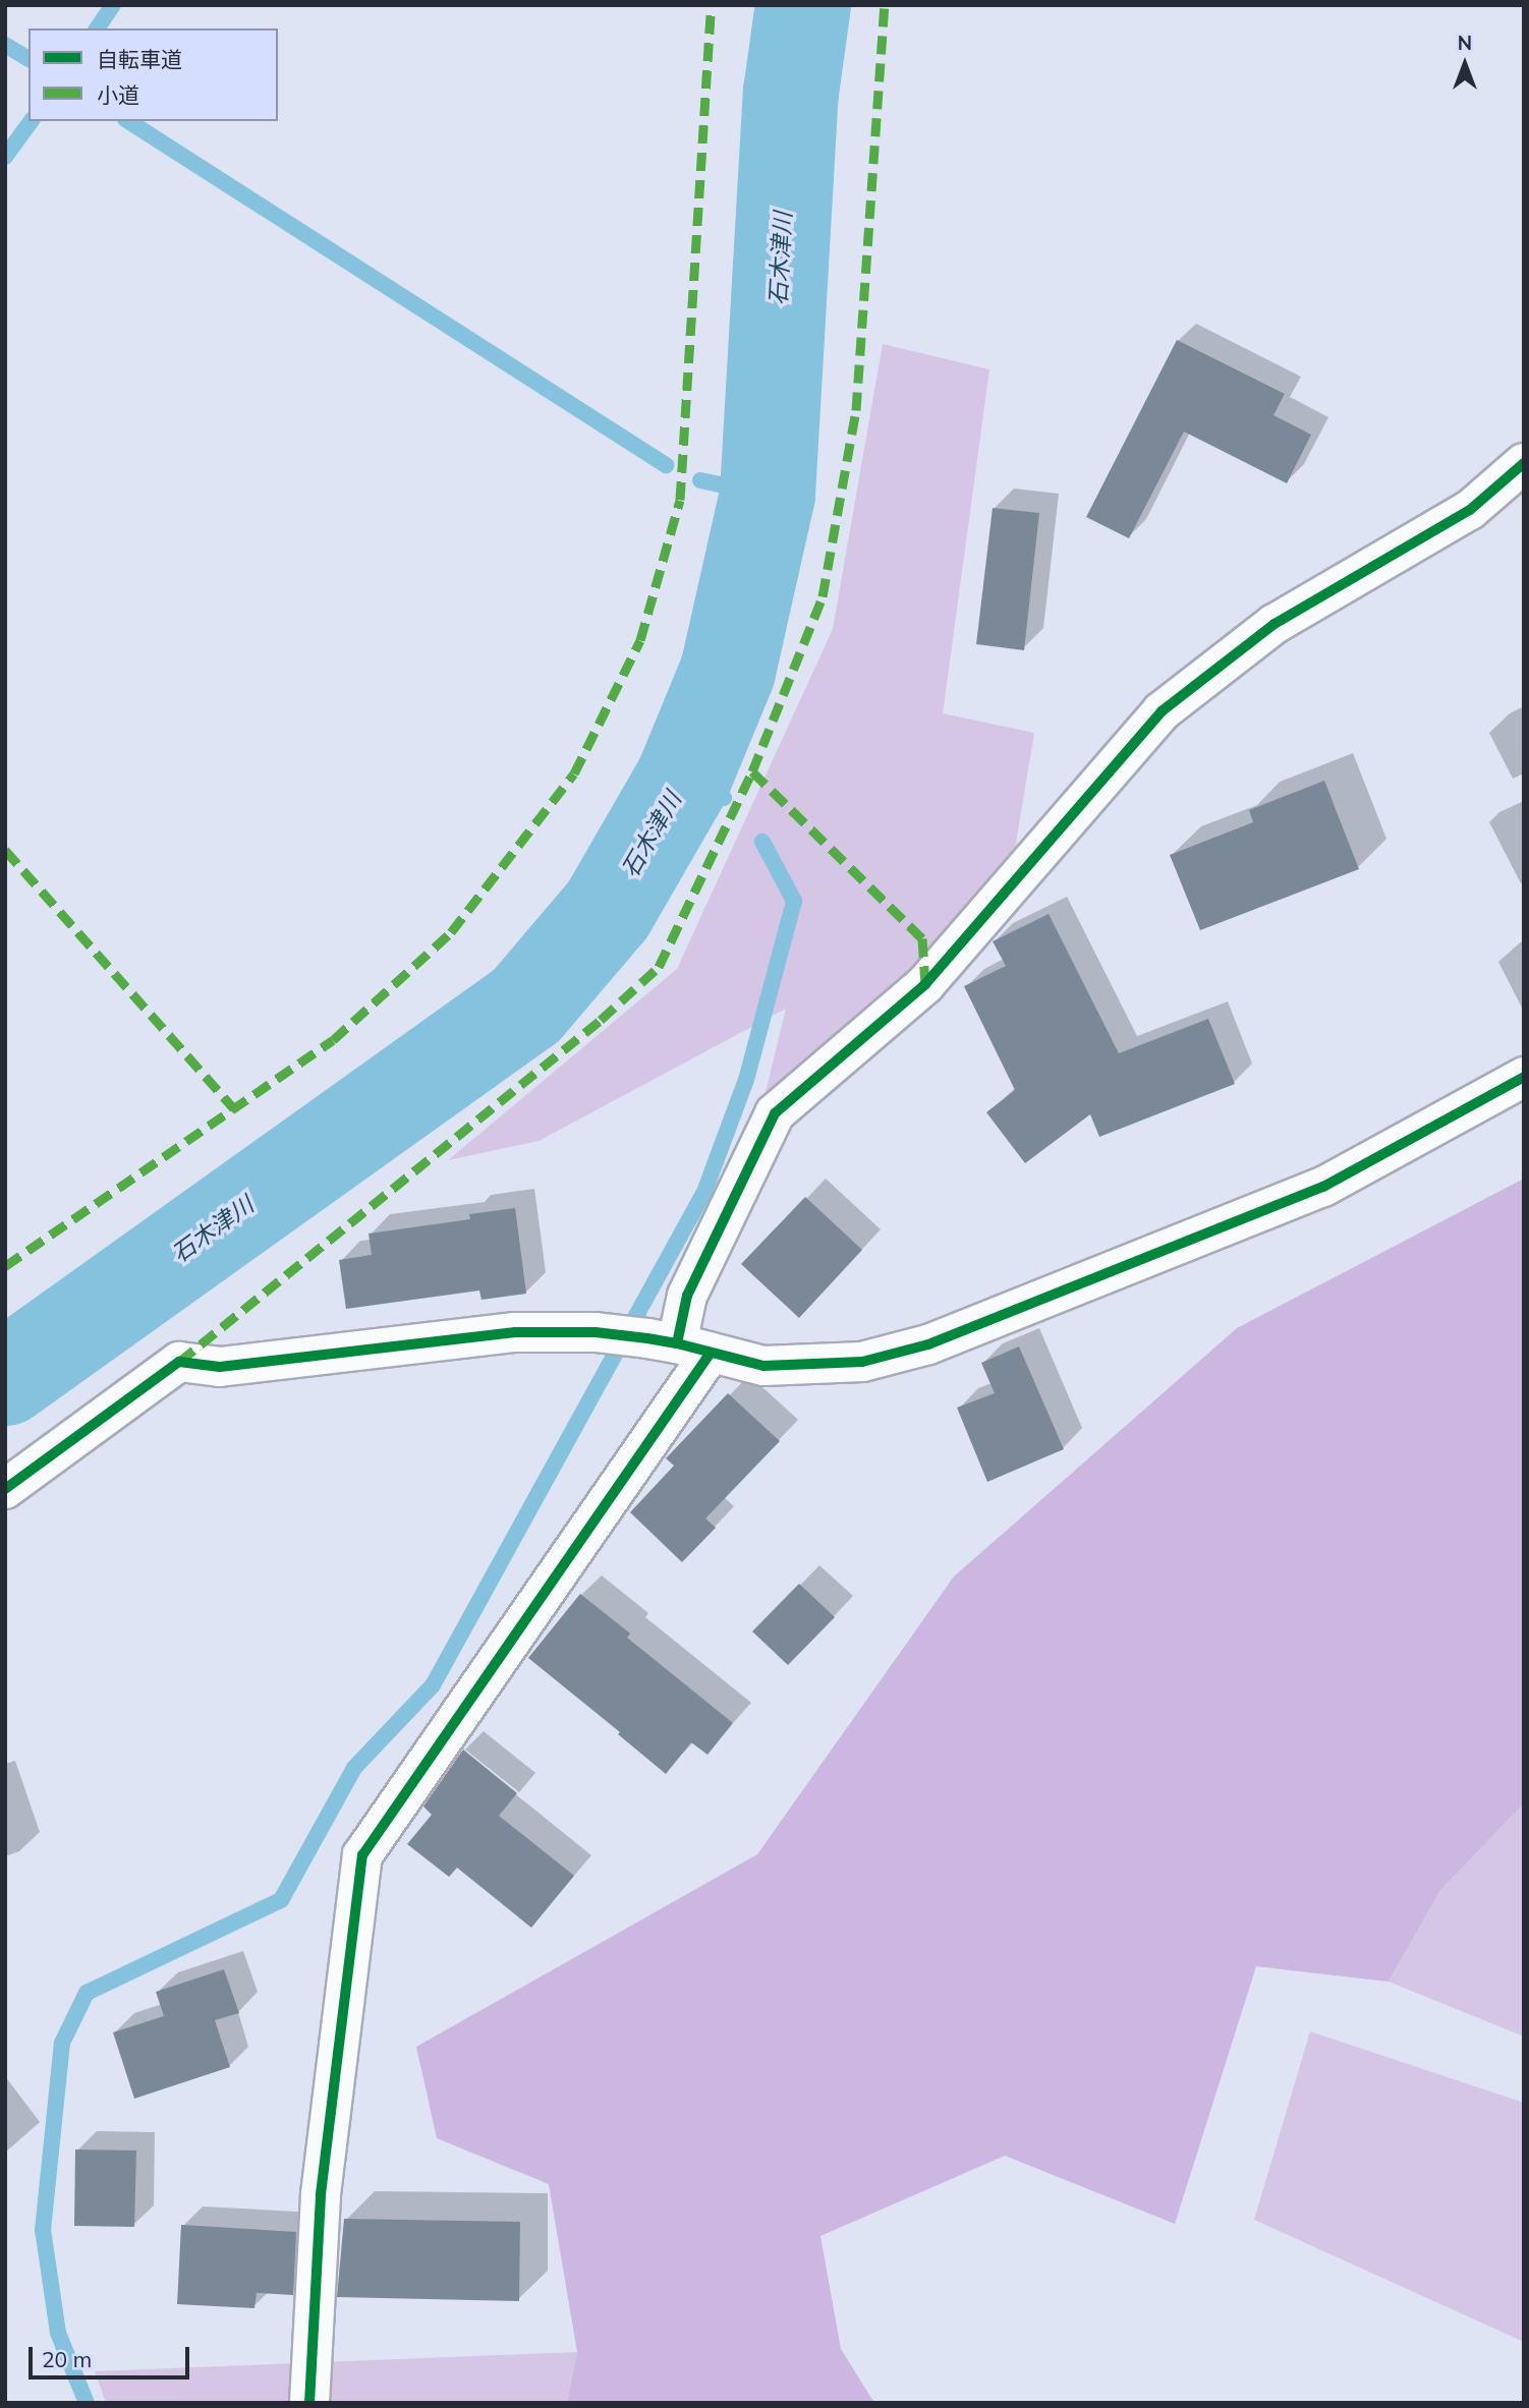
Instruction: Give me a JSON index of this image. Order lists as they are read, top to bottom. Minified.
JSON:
{"water":["石木津川"],"legend":["自転車道","小道"],"scale_bar":"20 m","north":"top"}
